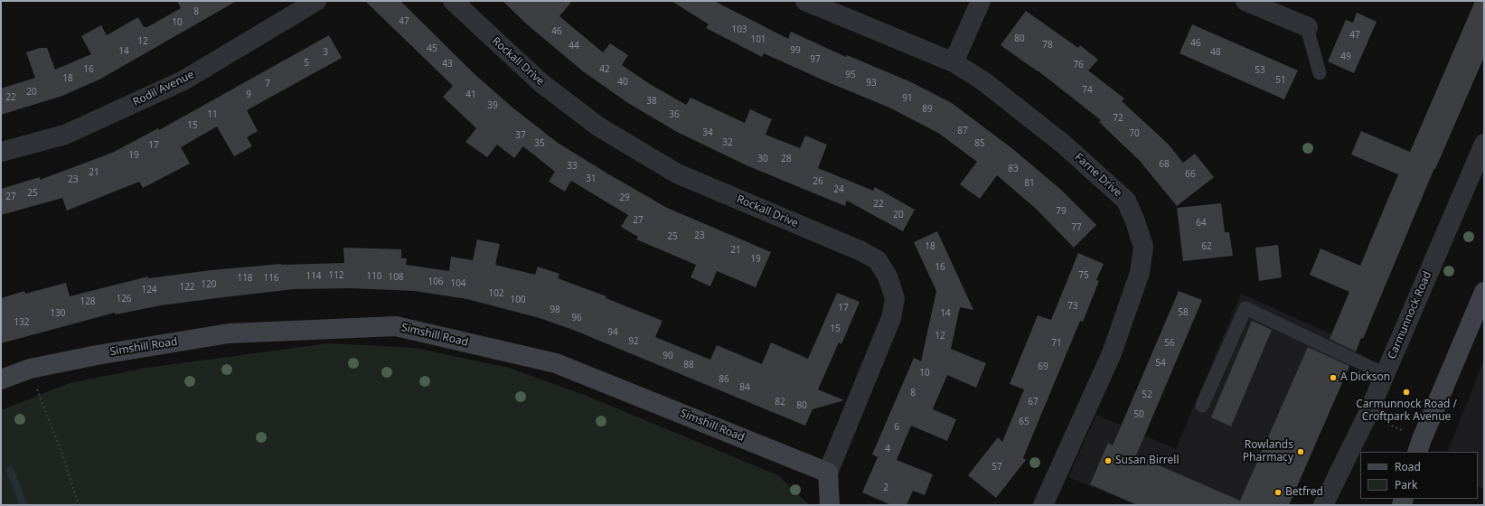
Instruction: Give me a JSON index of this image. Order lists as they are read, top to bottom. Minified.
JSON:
{"streets":{"street":["Rockall Drive","Rodil Avenue","Farne Drive","Carmunnock Road","Simshill Road"]},"crossings":[["Rockall Drive","Simshill Road"]],"places":["A Dickson","Carmunnock Road / Croftpark Avenue","Rowlands Pharmacy","Susan Birrell","Betfred"],"house_numbers":["8","47","10","103","46","47","80","101","12","46","78","44","45","99","14","3","48","49","97","5","43","76","16","42","53","95","18","51","40","93","7","74","20","9","41","22","91","38","39","89","11","36","72","15","87","34","70","37","32","35","85","17","19","30","28","68","33","83","21","66","31","23","26","81","24","25","27","29","22","79","20","27","64","77","23","25","18","62","21","19","16","112","75","114","110","108","118","116","106","104","120","122","124","102","126","100","128","73","17","98","58","130","14","96","132","15","94","12","92","71","56","90","54","88","69","10","86","84","8","52","82","67","80","50","65","6","4","57","2"],"legend":["Road","Park"]}
